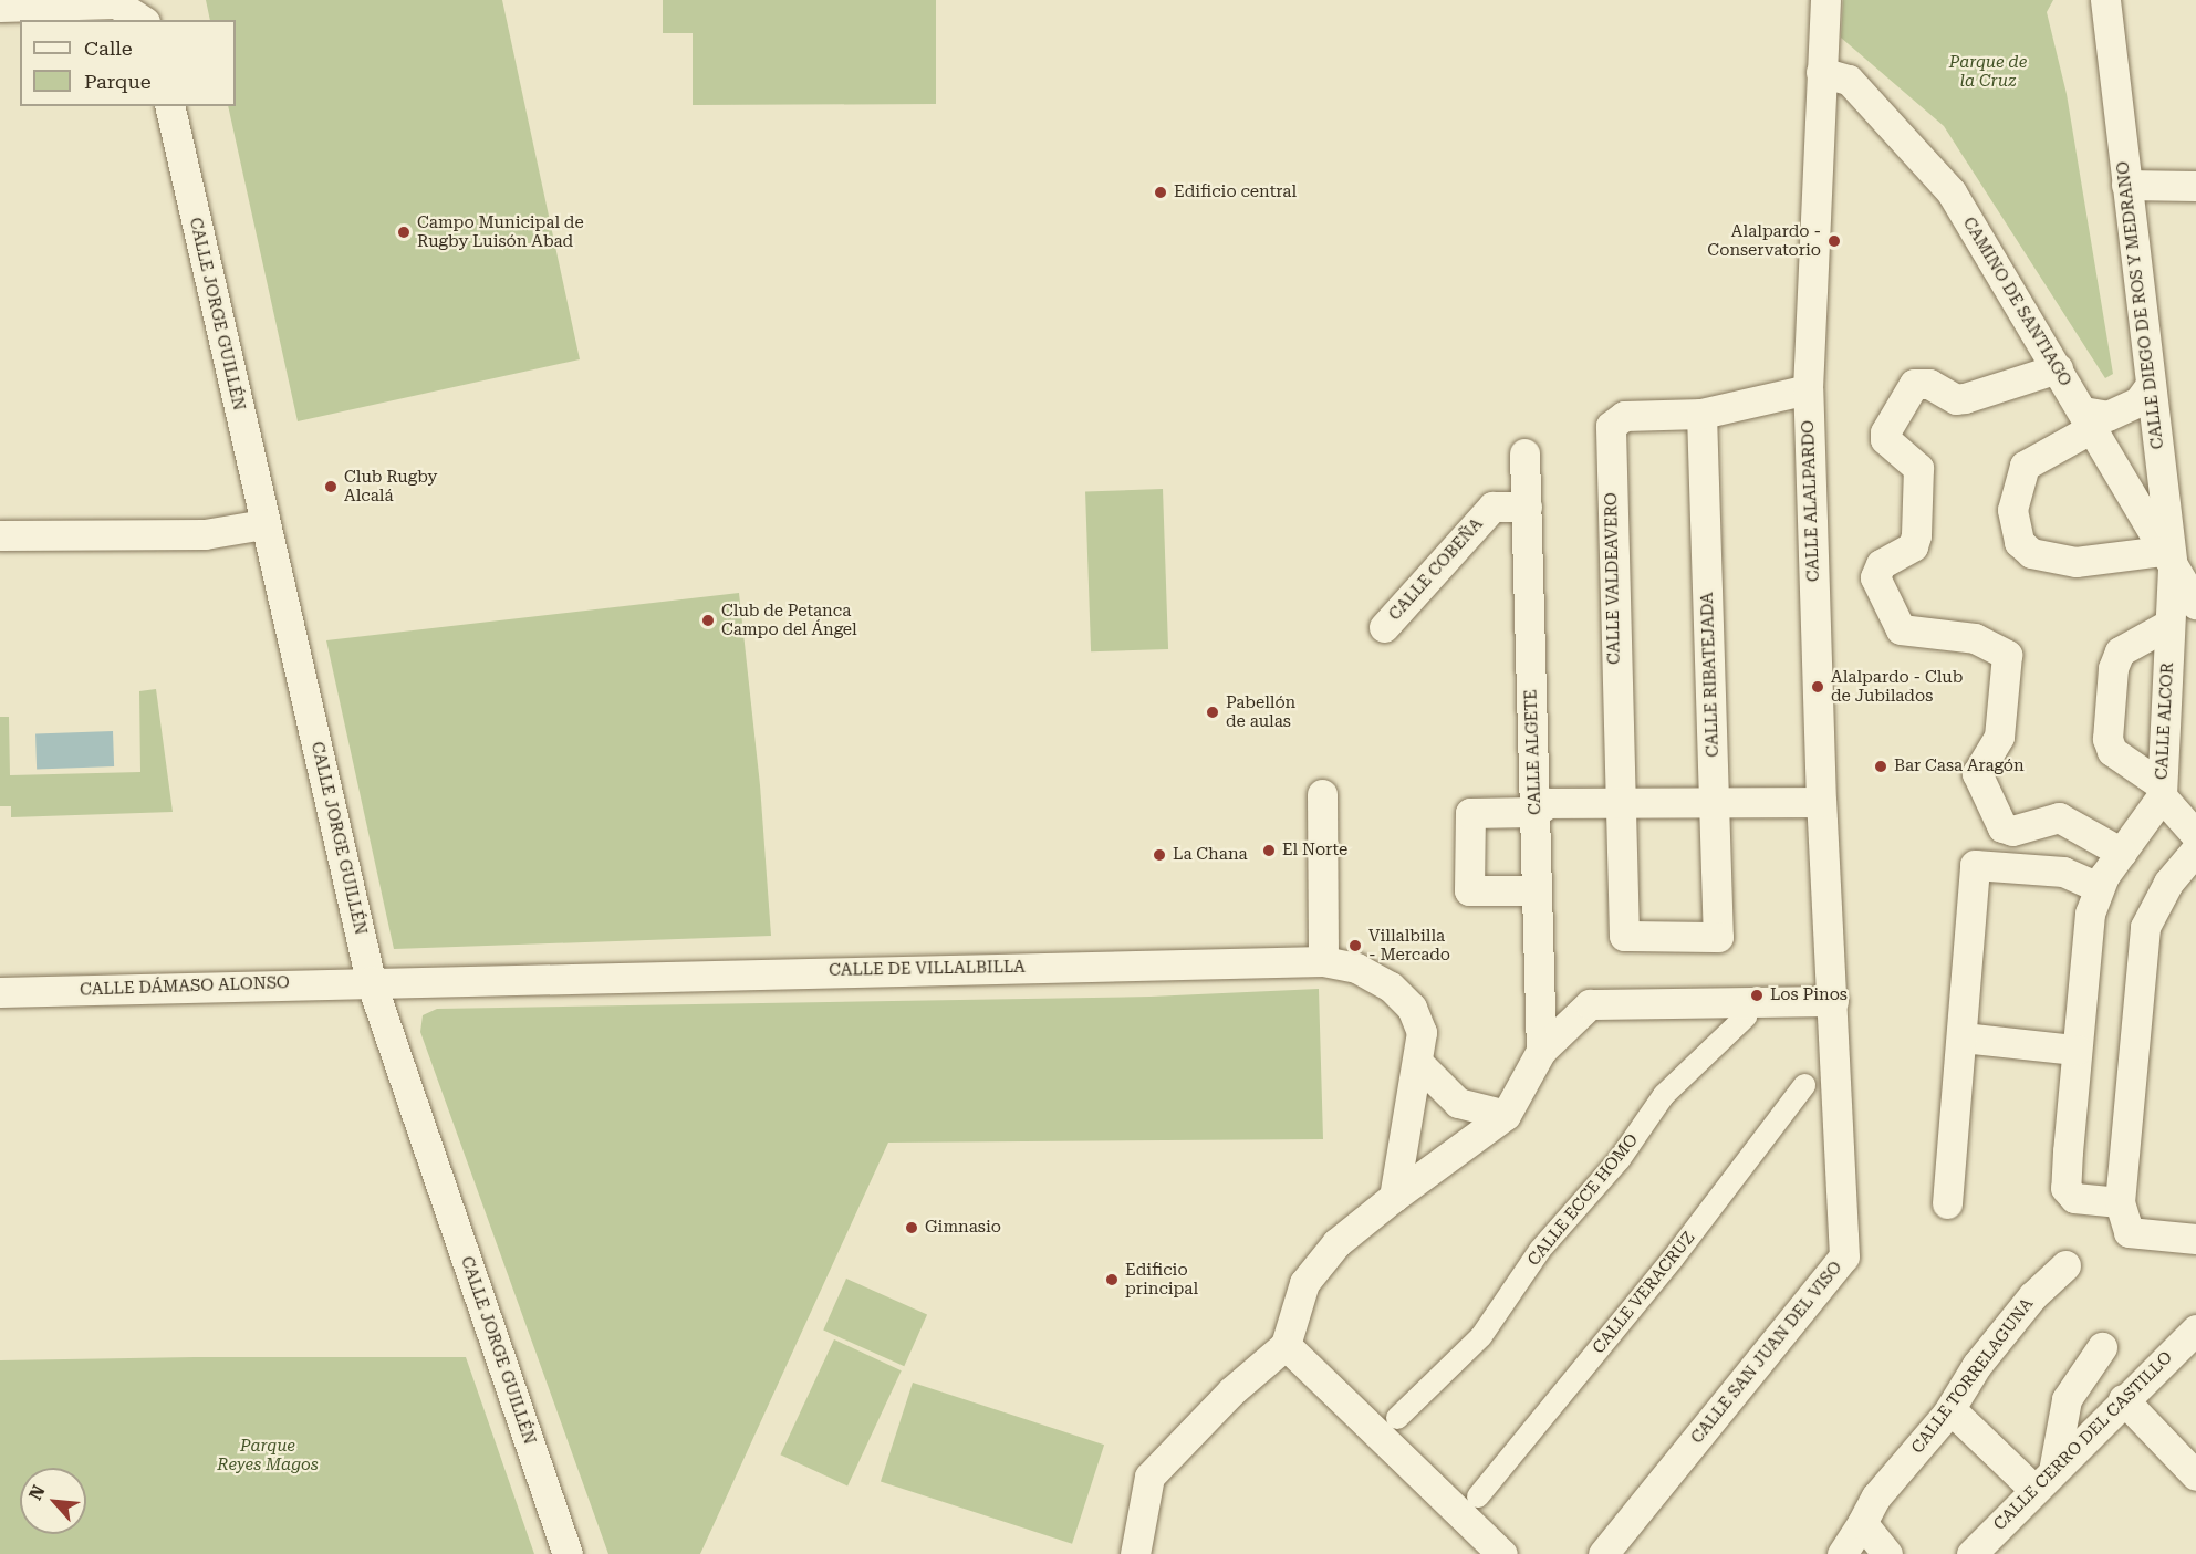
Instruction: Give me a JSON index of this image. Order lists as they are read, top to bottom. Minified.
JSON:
{"streets":{"street":["CAMINO DE SANTIAGO","CALLE DIEGO DE ROS Y MEDRANO","CALLE JORGE GUILLÉN","CALLE ALALPARDO","CALLE COBEÑA","CALLE VALDEAVERO","CALLE RIBATEJADA","CALLE ALCOR","CALLE ALGETE","CALLE DE VILLALBILLA","CALLE DÁMASO ALONSO","CALLE ECCE HOMO","CALLE VERACRUZ","CALLE SAN JUAN DEL VISO","CALLE TORRELAGUNA","CALLE CERRO DEL CASTILLO"]},"crossings":[["CAMINO DE SANTIAGO","CALLE DIEGO DE ROS Y MEDRANO"],["CAMINO DE SANTIAGO","CALLE ALALPARDO"],["CAMINO DE SANTIAGO","CALLE ALCOR"],["CALLE DIEGO DE ROS Y MEDRANO","CALLE ALCOR"],["CALLE JORGE GUILLÉN","CALLE DE VILLALBILLA"],["CALLE JORGE GUILLÉN","CALLE DÁMASO ALONSO"],["CALLE ALALPARDO","CALLE VALDEAVERO"],["CALLE ALALPARDO","CALLE SAN JUAN DEL VISO"],["CALLE COBEÑA","CALLE ALGETE"],["CALLE VALDEAVERO","CALLE RIBATEJADA"],["CALLE DE VILLALBILLA","CALLE DÁMASO ALONSO"]],"parks":["Parque de la Cruz","Parque Reyes Magos"],"places":["Edificio central","Campo Municipal de Rugby Luisón Abad","Alalpardo - Conservatorio","Club Rugby Alcalá","Club de Petanca Campo del Ángel","Alalpardo - Club de Jubilados","Pabellón de aulas","Bar Casa Aragón","El Norte","La Chana","Villalbilla - Mercado","Los Pinos","Gimnasio","Edificio principal"],"legend":["Calle","Parque"],"north":"top left"}
